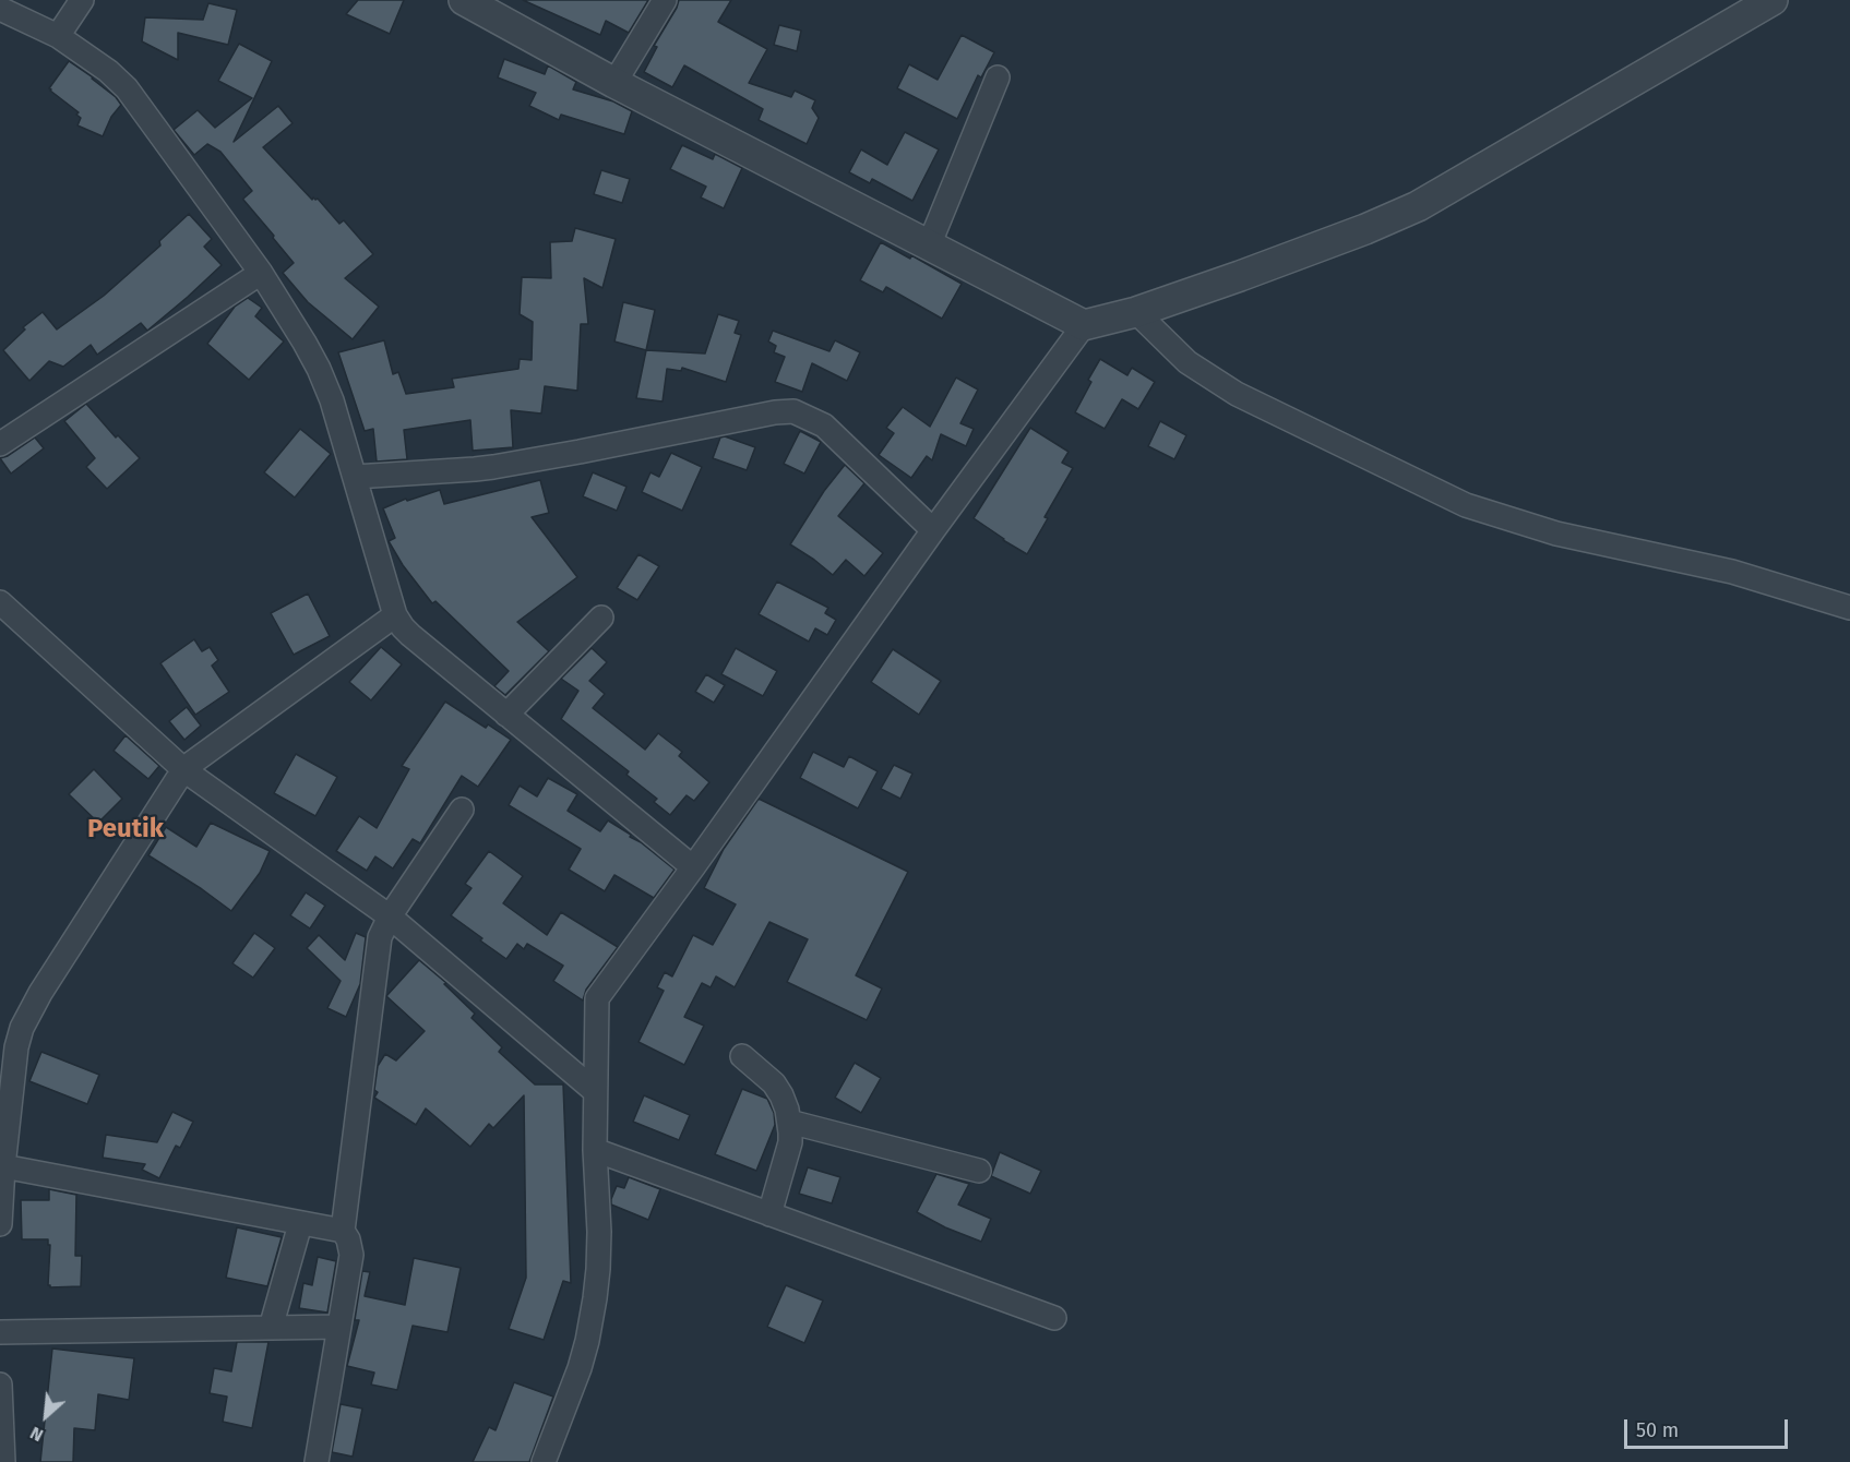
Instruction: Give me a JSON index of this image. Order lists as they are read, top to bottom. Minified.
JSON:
{"districts":["Peutik"],"scale_bar":"50 m","north":"bottom left"}
